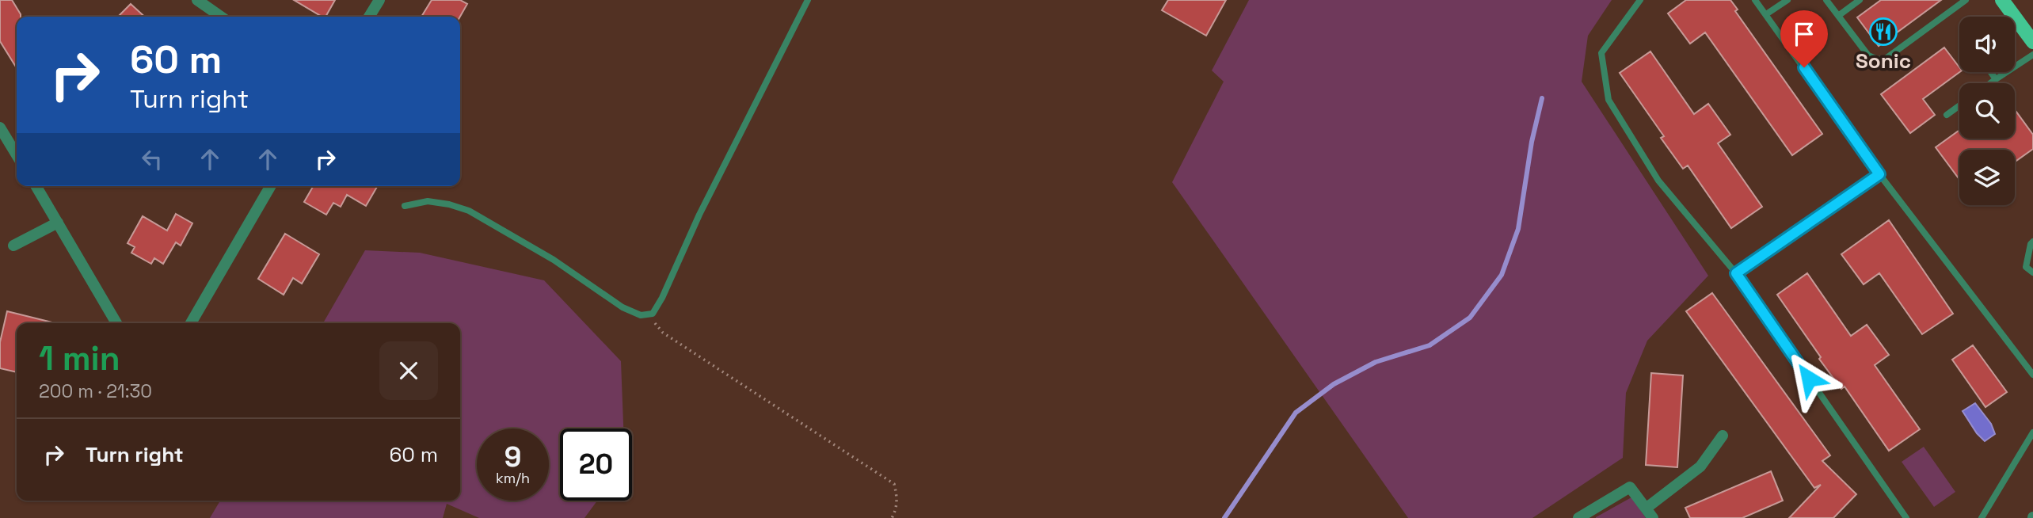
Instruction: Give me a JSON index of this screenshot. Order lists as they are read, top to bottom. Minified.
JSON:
{"places":{"restaurant":["Sonic"]},"page":{"turn":["60 m","Turn right"],"heading":["1 min","200 m · 21:30"],"list":[{"name":"Turn right","value":"60 m"}],"speed":"9 km/h","limit":"20"}}
